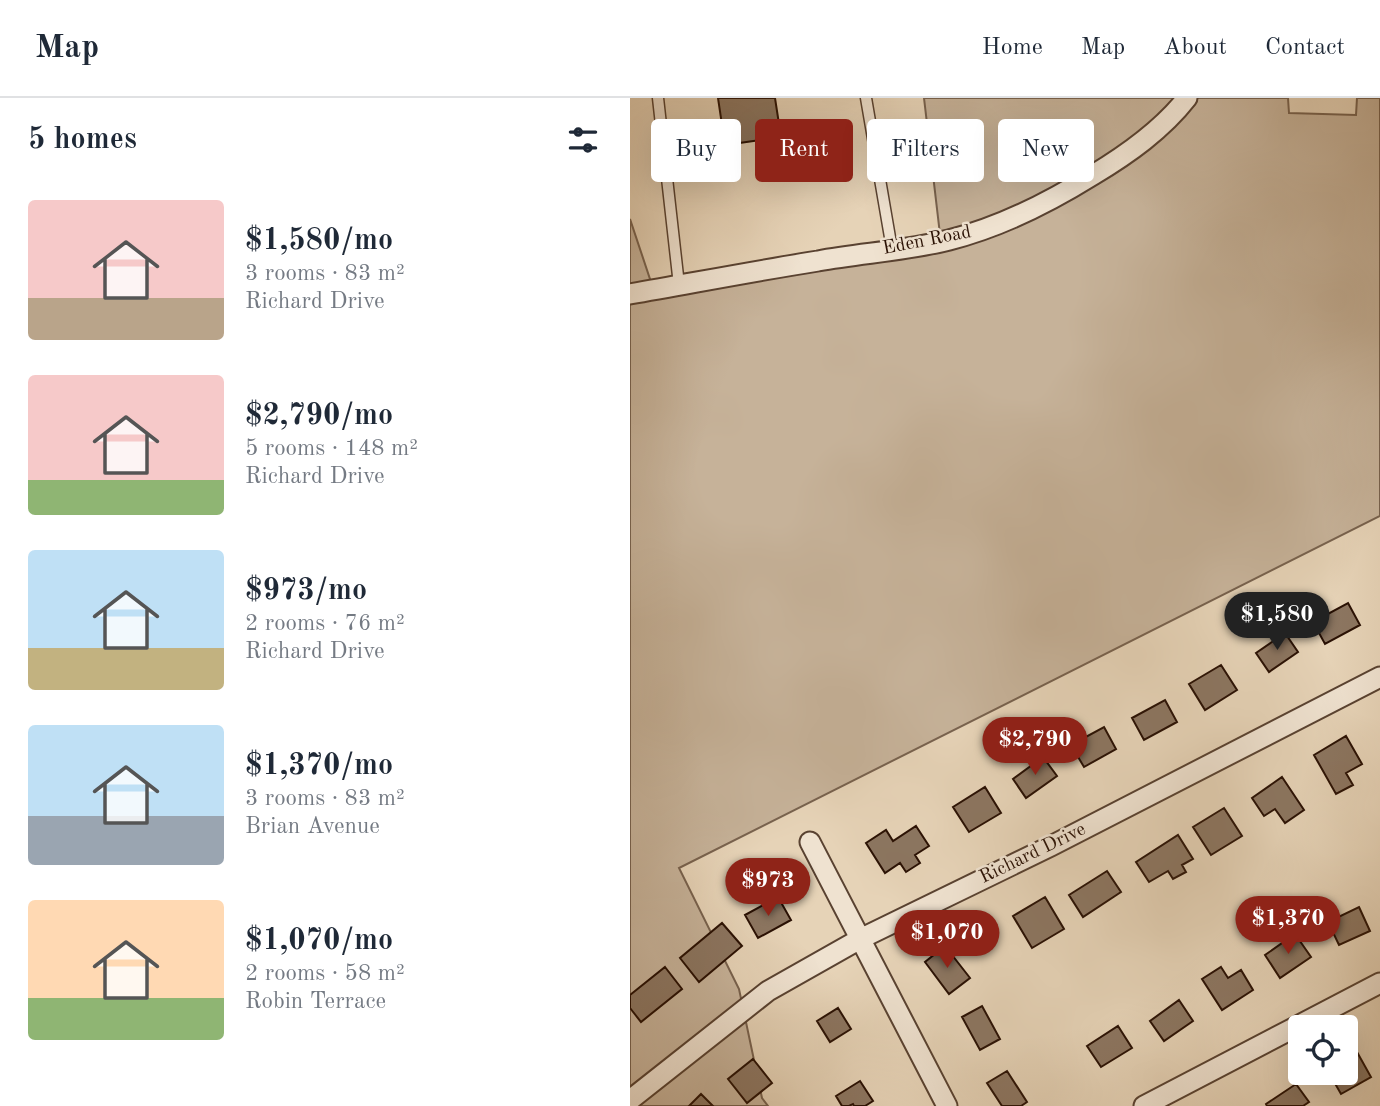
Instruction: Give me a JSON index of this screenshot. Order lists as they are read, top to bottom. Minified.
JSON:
{"streets":{"street":["Eden Road","Richard Drive"]},"page":{"header":"Map","nav":["Home","Map","About","Contact"],"heading":"5 homes","chip":["Buy","Rent","Filters","New"],"list":[{"name":"$1,580/mo","note":"3 rooms · 83 m² · Richard Drive"},{"name":"$2,790/mo","note":"5 rooms · 148 m² · Richard Drive"},{"name":"$973/mo","note":"2 rooms · 76 m² · Richard Drive"},{"name":"$1,370/mo","note":"3 rooms · 83 m² · Brian Avenue"},{"name":"$1,070/mo","note":"2 rooms · 58 m² · Robin Terrace"}],"price":["$1,580","$2,790","$973","$1,370","$1,070"]}}
